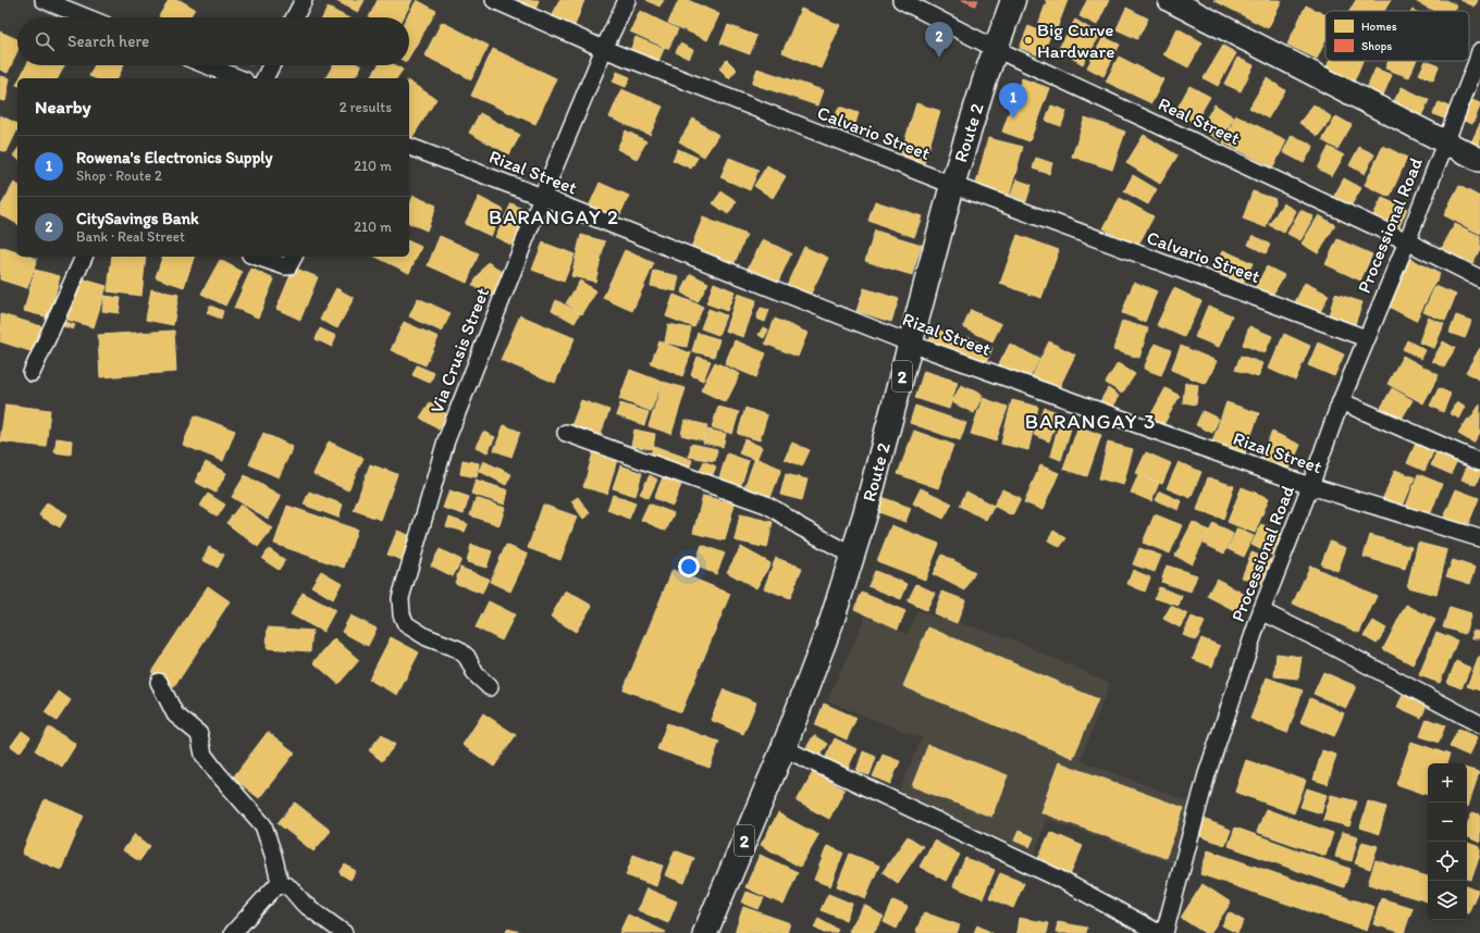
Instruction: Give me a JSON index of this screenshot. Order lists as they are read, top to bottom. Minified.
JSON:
{"streets":{"highway":["Route 2","2"],"street":["Real Street","Calvario Street","Rizal Street","Processional Road","Via Crusis Street"]},"crossings":[["Real Street","Route 2"],["Real Street","Processional Road"],["Calvario Street","Route 2"],["Calvario Street","Processional Road"],["Calvario Street","Via Crusis Street"],["Route 2","Rizal Street"],["Rizal Street","Processional Road"],["Rizal Street","Via Crusis Street"]],"districts":["BARANGAY 2","BARANGAY 3"],"places":["Big Curve Hardware"],"legend":["Homes","Shops"],"page":{"search":"Search here","pins":["2","1"],"heading":["Nearby","2 results"],"list":[{"mark":"1","name":"Rowena's Electronics Supply","note":"Shop · Route 2","value":"210 m"},{"mark":"2","name":"CitySavings Bank","note":"Bank · Real Street","value":"210 m"}],"map_buttons":["+","−"]}}
